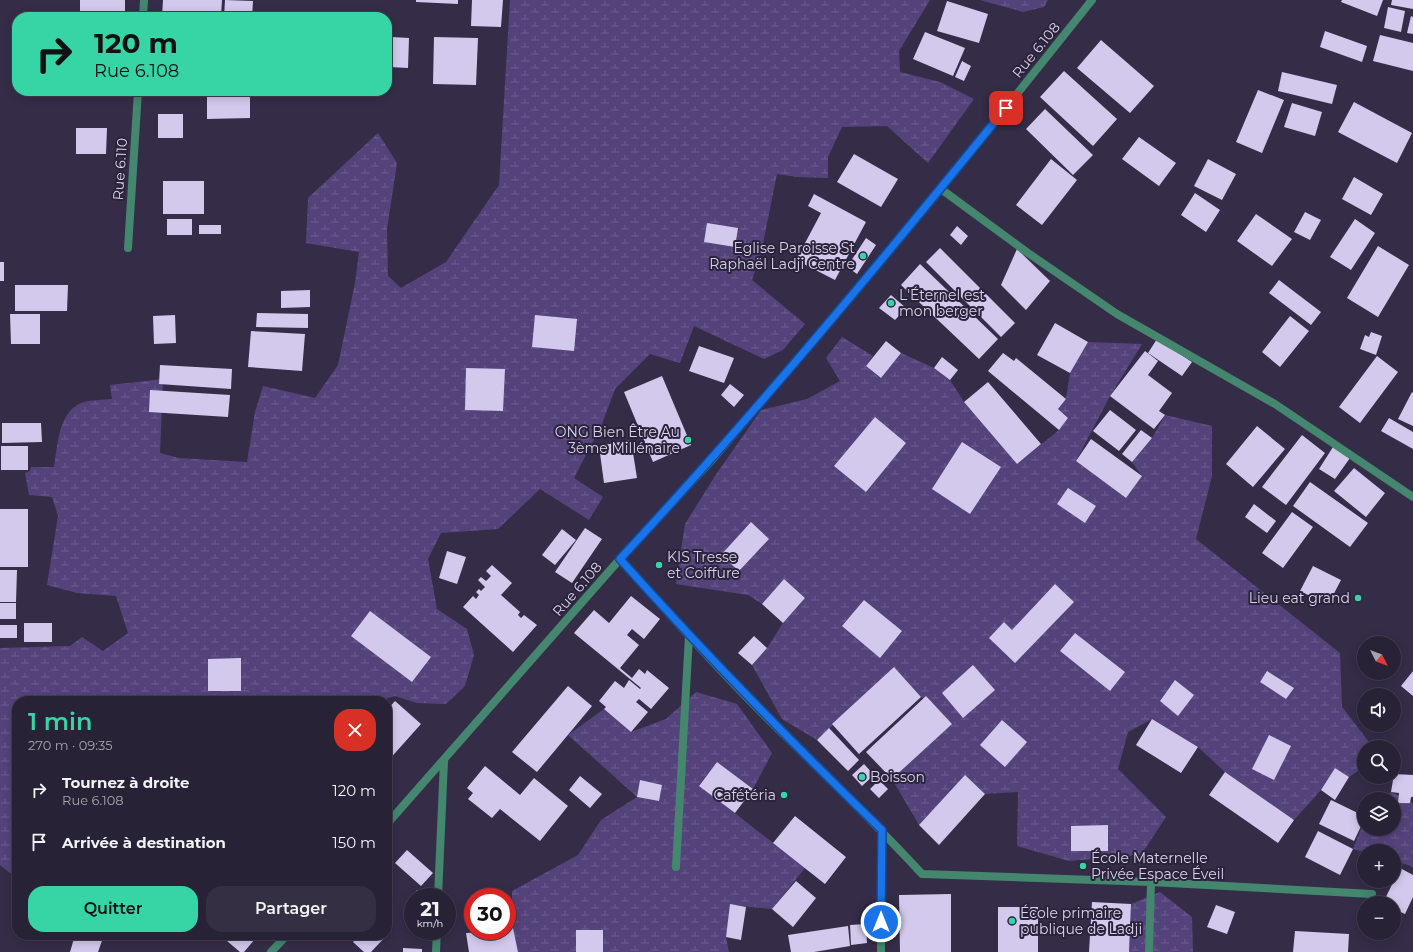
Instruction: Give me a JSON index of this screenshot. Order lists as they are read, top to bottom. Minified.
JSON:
{"streets":{"street":["Rue 6.108","Rue 6.110"]},"places":["Eglise Paroisse St Raphaël Ladji Centre","L'Éternel est mon berger","ONG Bien Être Au 3ème Millénaire","KIS Tresse et Coiffure","Lieu eat grand","Boisson","Cafétéria","École Maternelle Privée Espace Éveil","École primaire publique de Ladji"],"north":"bottom right","page":{"turn":["120 m","Rue 6.108"],"map_buttons":["+","−"],"heading":["1 min","270 m · 09:35"],"list":[{"name":"Tournez à droite","note":"Rue 6.108","value":"120 m"},{"name":"Arrivée à destination","value":"150 m"}],"buttons":["Quitter","Partager"],"speed":"21 km/h","limit":"30"}}
